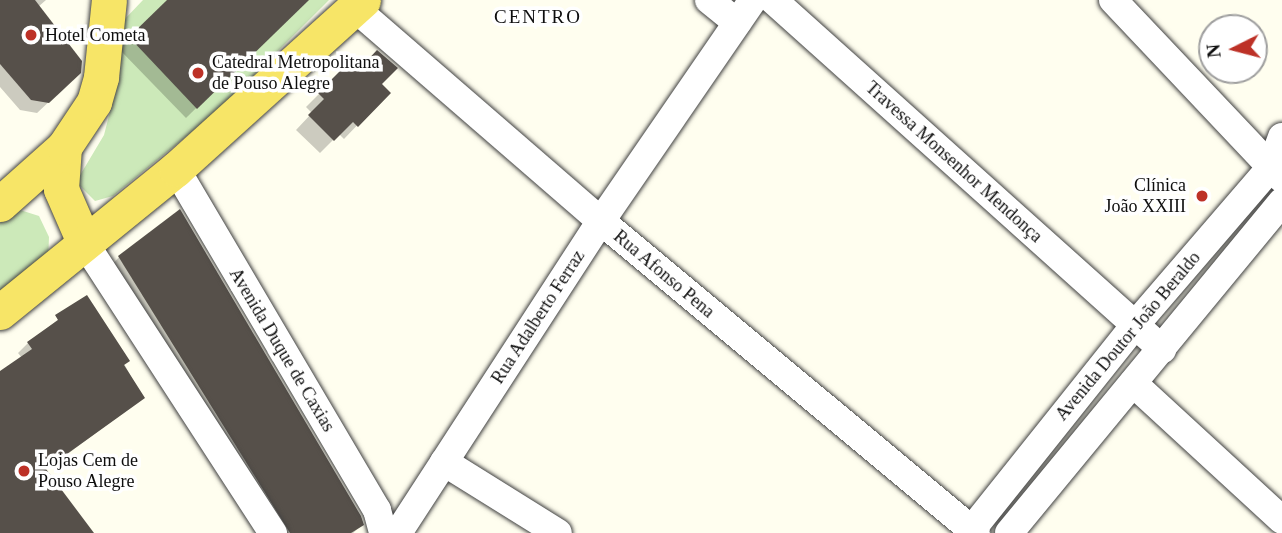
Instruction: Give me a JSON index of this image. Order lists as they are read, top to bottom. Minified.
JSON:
{"streets":{"street":["Travessa Monsenhor Mendonça","Rua Afonso Pena","Rua Adalberto Ferraz","Avenida Doutor João Beraldo","Avenida Duque de Caxias"]},"crossings":[["Travessa Monsenhor Mendonça","Avenida Doutor João Beraldo"],["Rua Afonso Pena","Rua Adalberto Ferraz"],["Rua Afonso Pena","Avenida Doutor João Beraldo"]],"districts":["CENTRO"],"places":["Hotel Cometa","Catedral Metropolitana de Pouso Alegre","Clínica João XXIII","Lojas Cem de Pouso Alegre"],"north":"left"}
